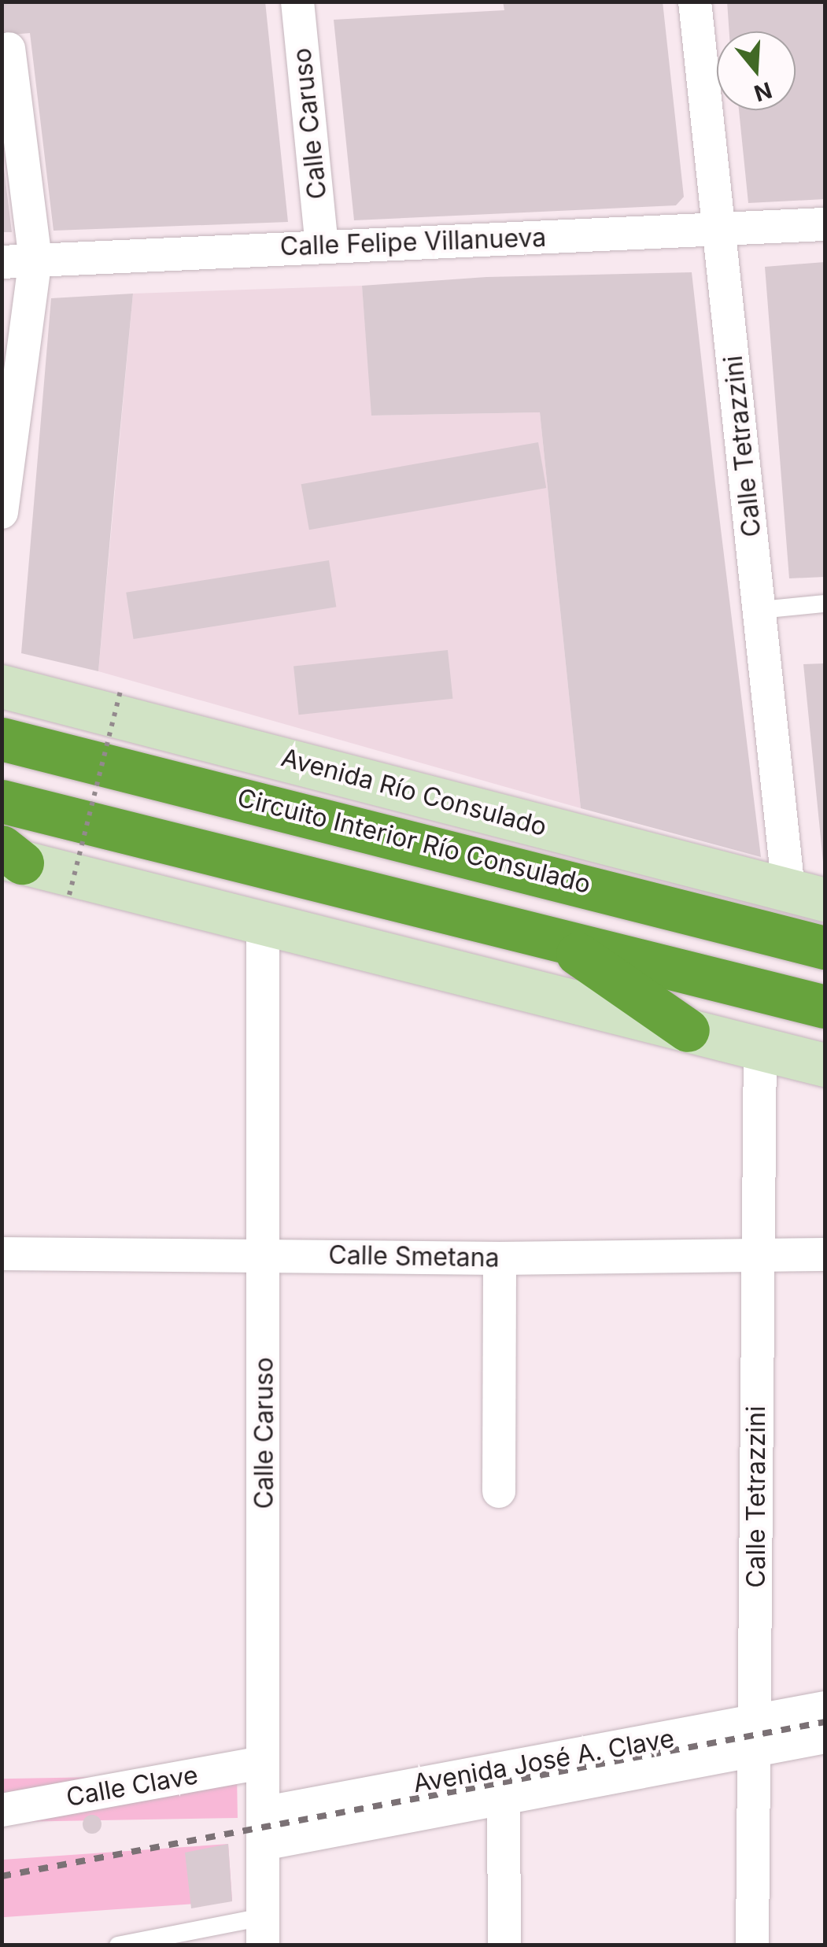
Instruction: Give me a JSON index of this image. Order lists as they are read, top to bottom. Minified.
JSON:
{"streets":{"highway":["Circuito Interior Río Consulado"],"main road":["Avenida Río Consulado"],"street":["Calle Caruso","Calle Felipe Villanueva","Calle Tetrazzini","Calle Smetana","Avenida José A. Clave","Calle Clave"]},"crossings":[["Calle Caruso","Calle Felipe Villanueva"],["Calle Caruso","Calle Smetana"],["Calle Caruso","Avenida José A. Clave"],["Calle Caruso","Calle Clave"],["Calle Felipe Villanueva","Calle Tetrazzini"],["Calle Tetrazzini","Avenida Río Consulado"],["Calle Tetrazzini","Calle Smetana"],["Calle Tetrazzini","Avenida José A. Clave"]],"north":"bottom"}
